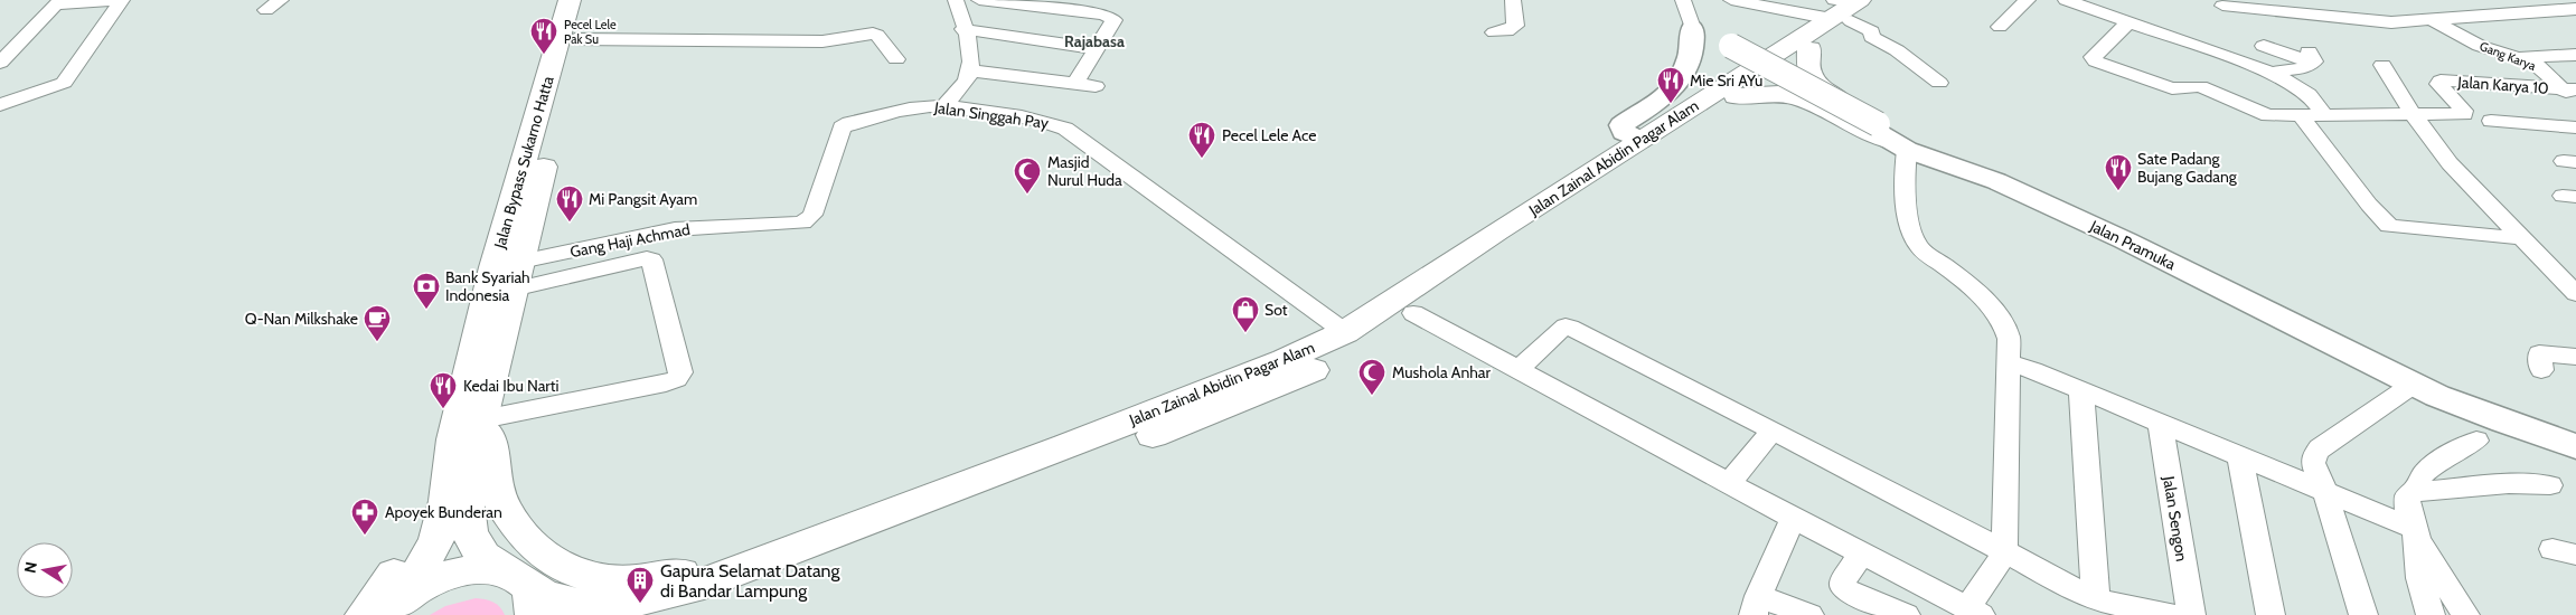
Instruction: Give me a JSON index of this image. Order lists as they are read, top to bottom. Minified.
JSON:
{"streets":{"highway":["Jalan Zainal Abidin Pagar Alam","Jalan Bypass Sukarno Hatta"],"main road":["Jalan Pramuka"],"street":["Gang Karya","Jalan Karya 10","Jalan Singgah Pay","Gang Haji Achmad","Jalan Sengon"]},"crossings":[["Gang Karya","Jalan Karya 10"],["Jalan Singgah Pay","Jalan Zainal Abidin Pagar Alam"],["Jalan Singgah Pay","Gang Haji Achmad"],["Jalan Zainal Abidin Pagar Alam","Jalan Bypass Sukarno Hatta"],["Jalan Bypass Sukarno Hatta","Gang Haji Achmad"]],"districts":["Rajabasa"],"places":{"restaurant":["Pecel Lele Pak Su","Mie Sri AYu","Pecel Lele Ace","Sate Padang Bujang Gadang","Mi Pangsit Ayam","Kedai Ibu Narti"],"mosque":["Masjid Nurul Huda","Mushola Anhar"],"bank":["Bank Syariah Indonesia"],"shop":["Sot"],"cafe":["Q-Nan Milkshake"],"pharmacy":["Apoyek Bunderan"],"building":["Gapura Selamat Datang di Bandar Lampung"]},"north":"left"}
